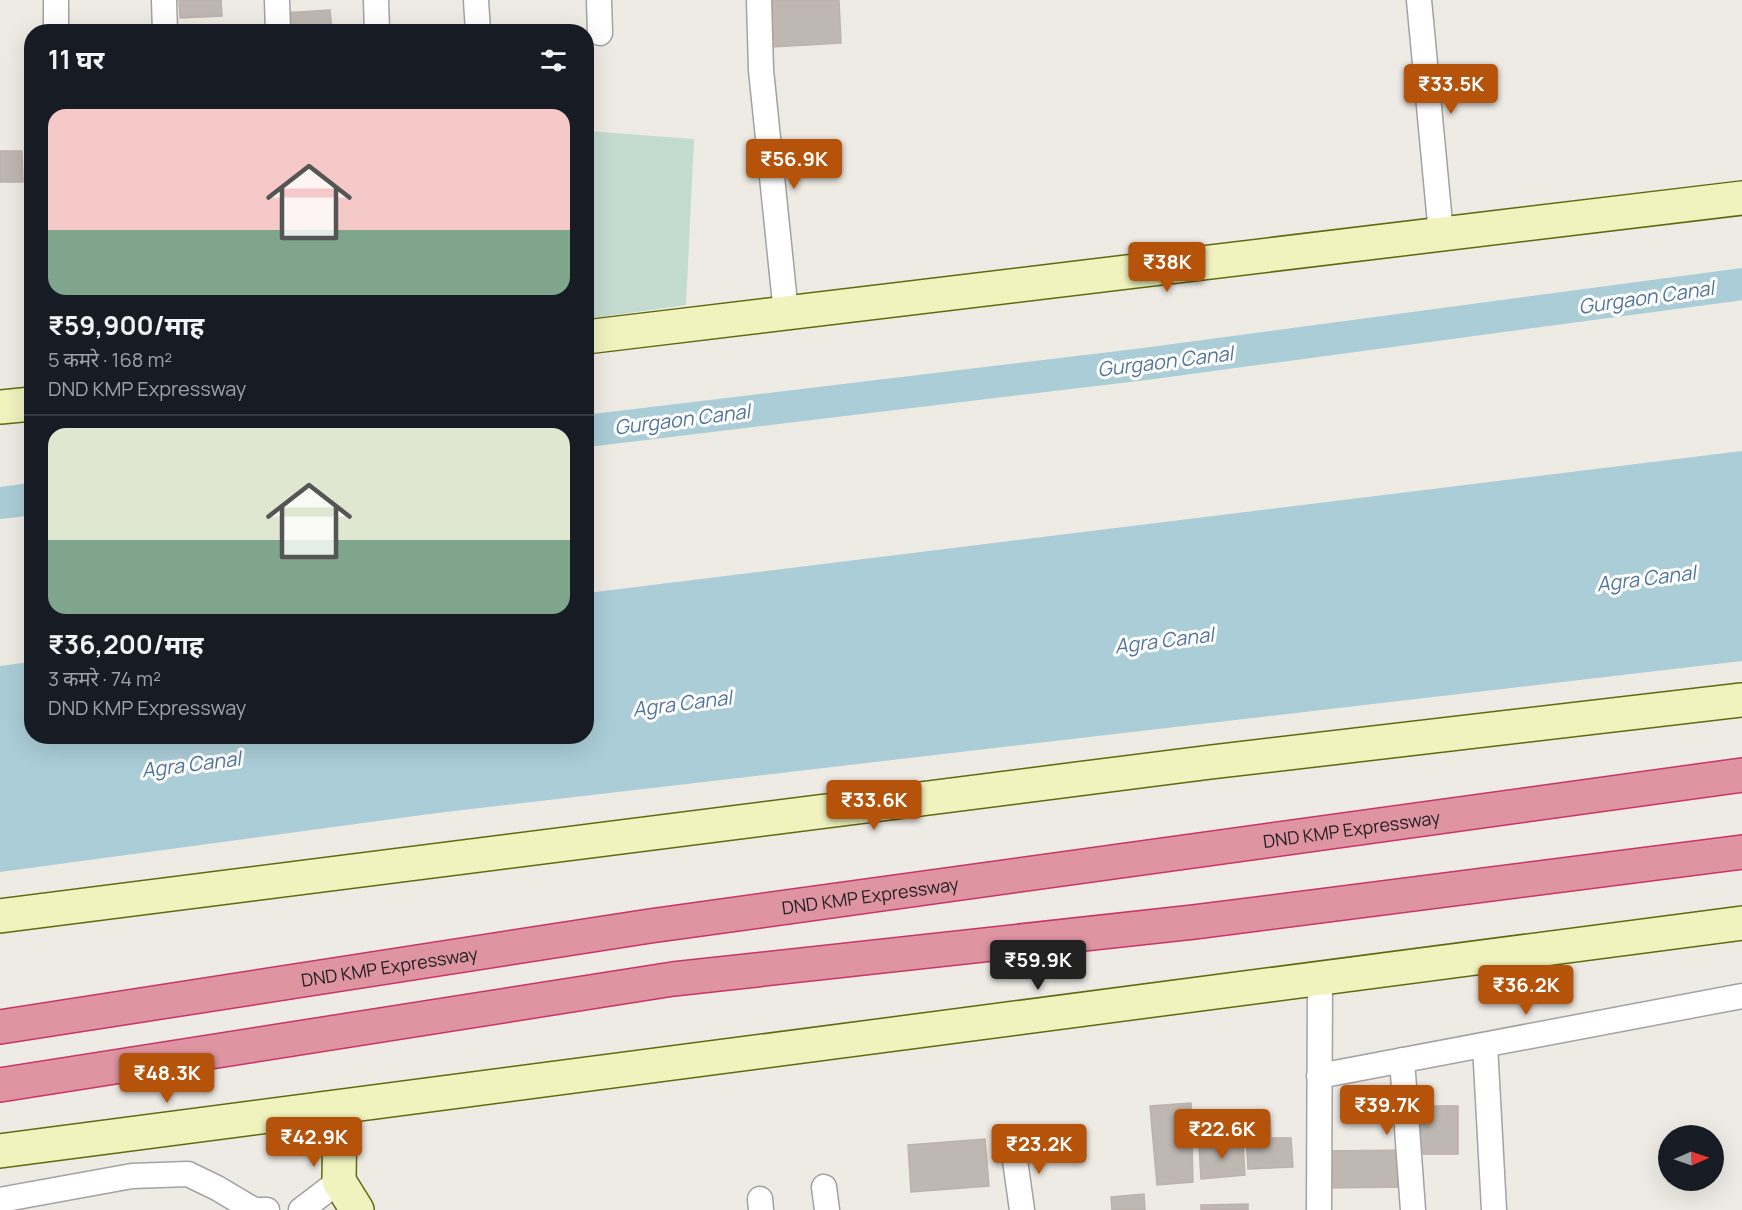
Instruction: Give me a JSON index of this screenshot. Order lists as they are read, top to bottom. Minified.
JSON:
{"streets":{"highway":["DND KMP Expressway"]},"water":["Gurgaon Canal","Agra Canal"],"north":"right","page":{"heading":"11 घर","price":["₹33.5K","₹56.9K","₹38K","₹33.6K","₹59.9K","₹36.2K","₹48.3K","₹39.7K","₹22.6K","₹42.9K","₹23.2K"],"list":[{"name":"₹59,900/माह","note":"5 कमरे · 168 m² · DND KMP Expressway"},{"name":"₹36,200/माह","note":"3 कमरे · 74 m² · DND KMP Expressway"}]}}
